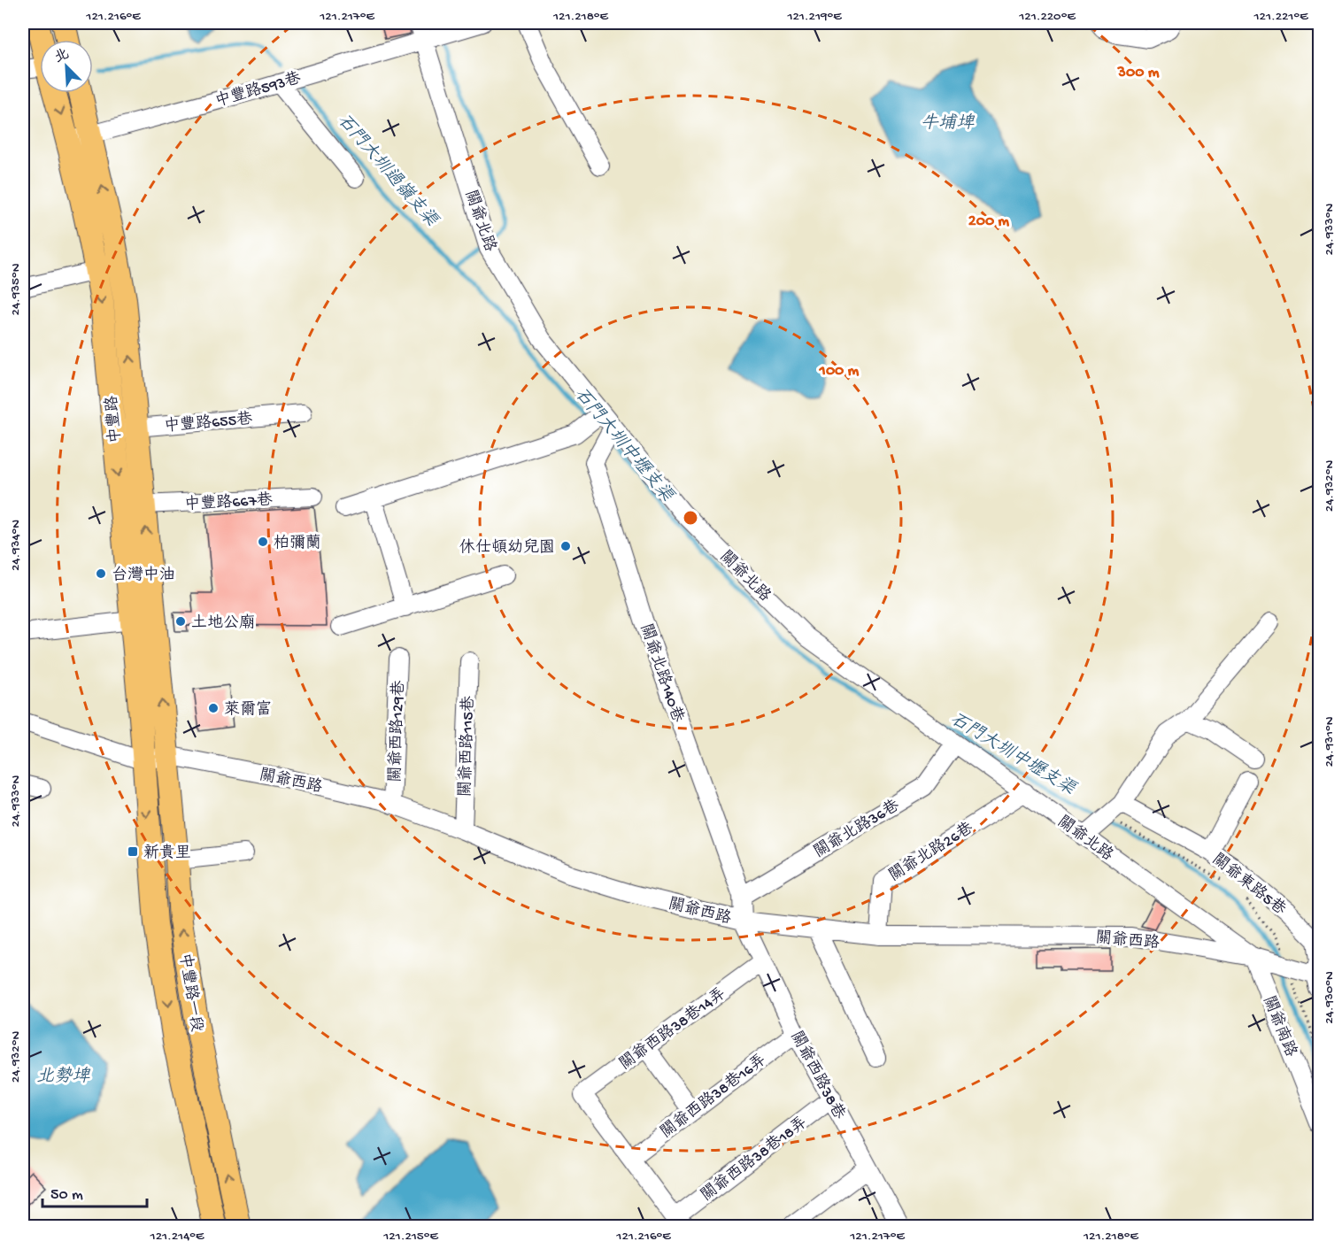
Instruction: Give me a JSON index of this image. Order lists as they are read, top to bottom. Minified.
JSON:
{"streets":{"main road":["中豐路","中豐路一段"],"street":["中豐路593巷","關爺北路","中豐路655巷","中豐路667巷","關爺北路140巷","關爺西路129巷","關爺西路115巷","關爺西路","關爺北路36巷","關爺北路26巷","關爺東路5巷","關爺南路","關爺西路38巷14弄","關爺西路38巷","關爺西路38巷16弄","關爺西路38巷18弄"]},"crossings":[["中豐路593巷","關爺北路"],["中豐路593巷","中豐路"],["關爺北路","關爺北路140巷"],["關爺北路","關爺西路"],["關爺北路","關爺北路36巷"],["關爺北路","關爺北路26巷"],["關爺北路","關爺南路"],["中豐路","中豐路655巷"],["中豐路","中豐路667巷"],["中豐路","關爺西路"],["中豐路","中豐路一段"],["關爺北路140巷","關爺西路"],["關爺北路140巷","關爺北路36巷"],["關爺北路140巷","關爺西路38巷"],["關爺西路129巷","關爺西路"],["關爺西路115巷","關爺西路"],["關爺西路","關爺北路26巷"],["關爺西路","關爺東路5巷"],["關爺西路","中豐路一段"],["關爺西路","關爺南路"],["關爺西路","關爺西路38巷"],["關爺西路38巷14弄","關爺西路38巷"],["關爺西路38巷14弄","關爺西路38巷16弄"],["關爺西路38巷","關爺西路38巷16弄"],["關爺西路38巷","關爺西路38巷18弄"]],"water":["牛埔埤","石門大圳過嶺支渠","石門大圳中壢支渠","北勢埤"],"places":{"other":["柏彌蘭","休仕頓幼兒園","台灣中油","土地公廟","萊爾富"],"transit":["新貴里"]},"scale_bar":"50 m","north":"top left","coordinates":["121.216°E","121.217°E","121.218°E","121.219°E","121.220°E","121.221°E","24.933°N","24.935°N","24.932°N","24.934°N","24.931°N","24.930°N","121.214°E","121.215°E"],"rings":["300 m","200 m","100 m"]}
